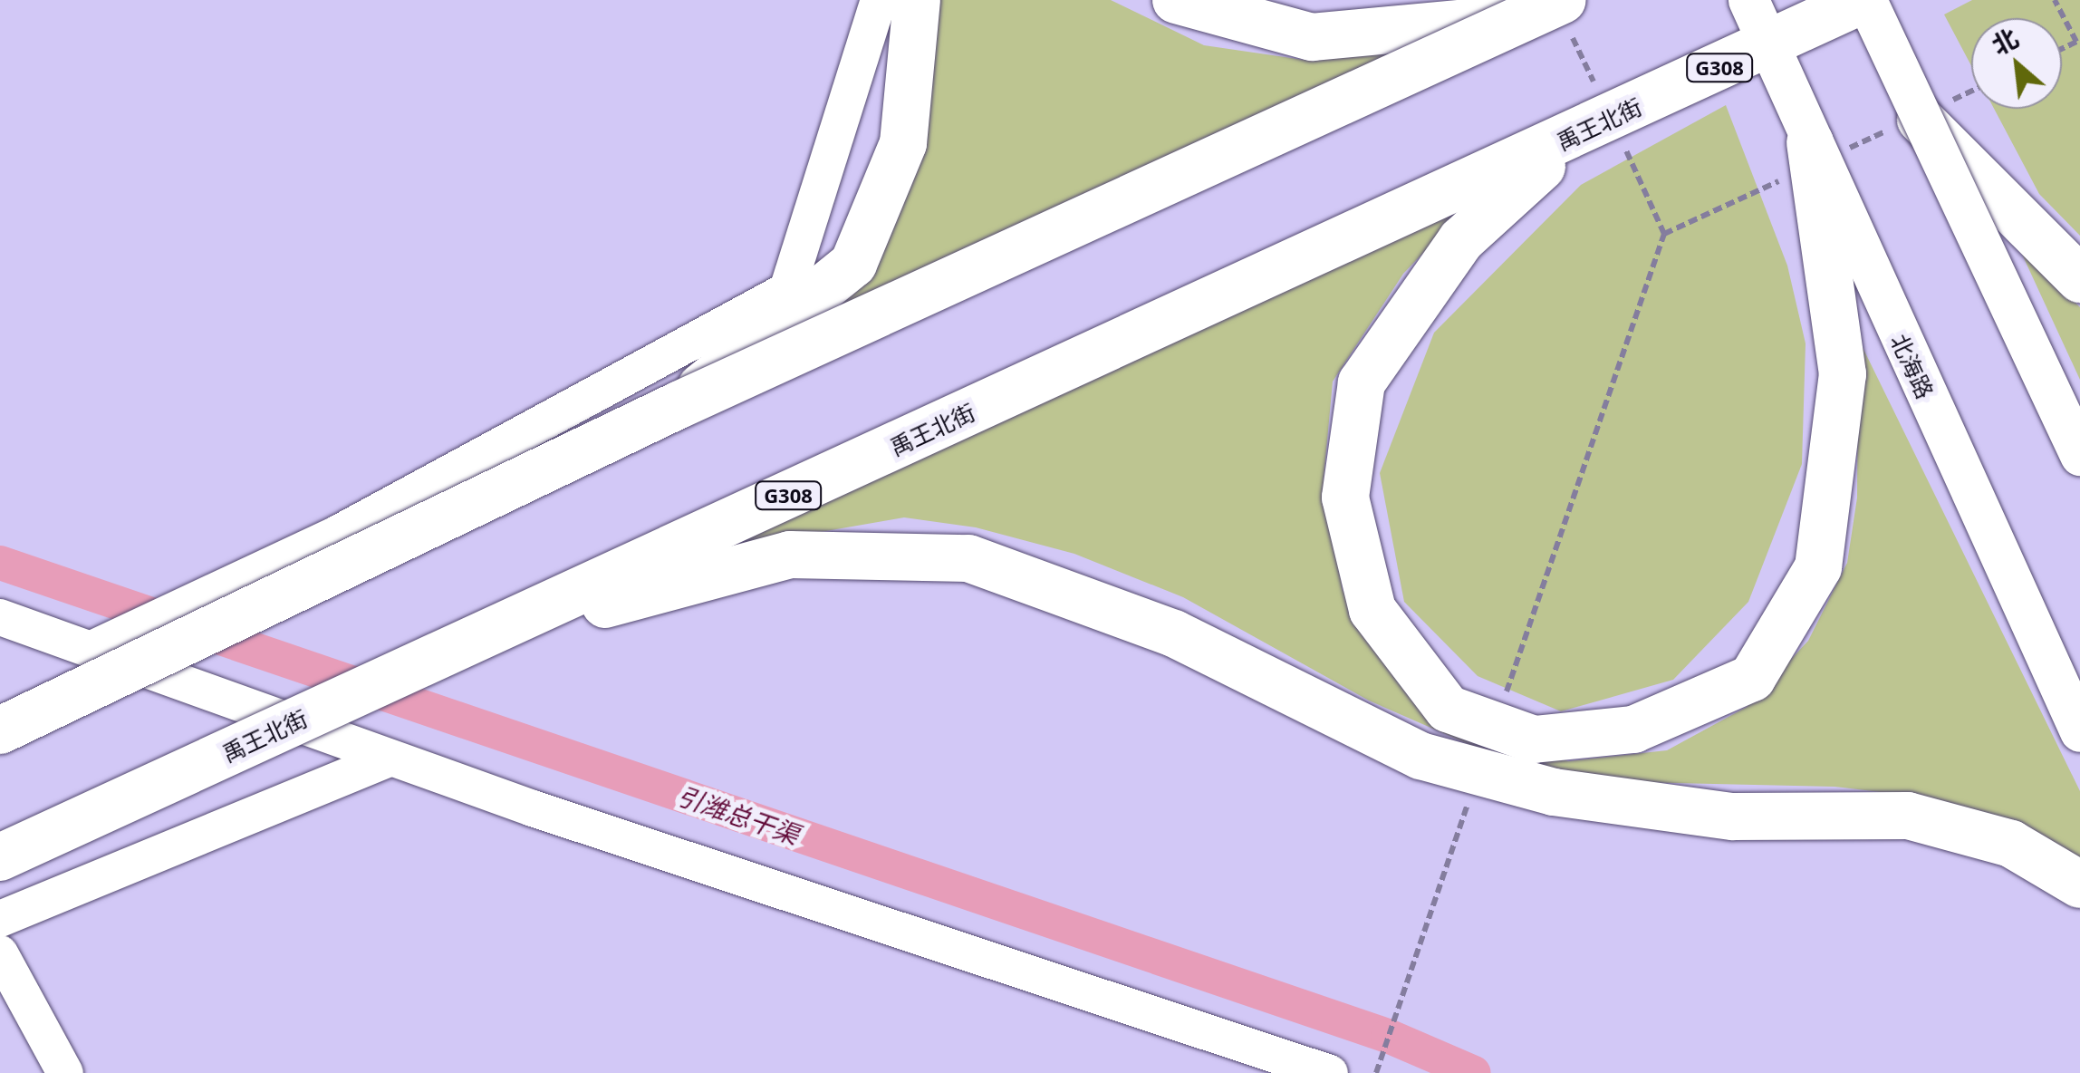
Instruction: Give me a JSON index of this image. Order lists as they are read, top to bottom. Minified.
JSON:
{"streets":{"highway":["G308","禹王北街"],"main road":["北海路"]},"water":["引潍总干渠"],"north":"top left"}
